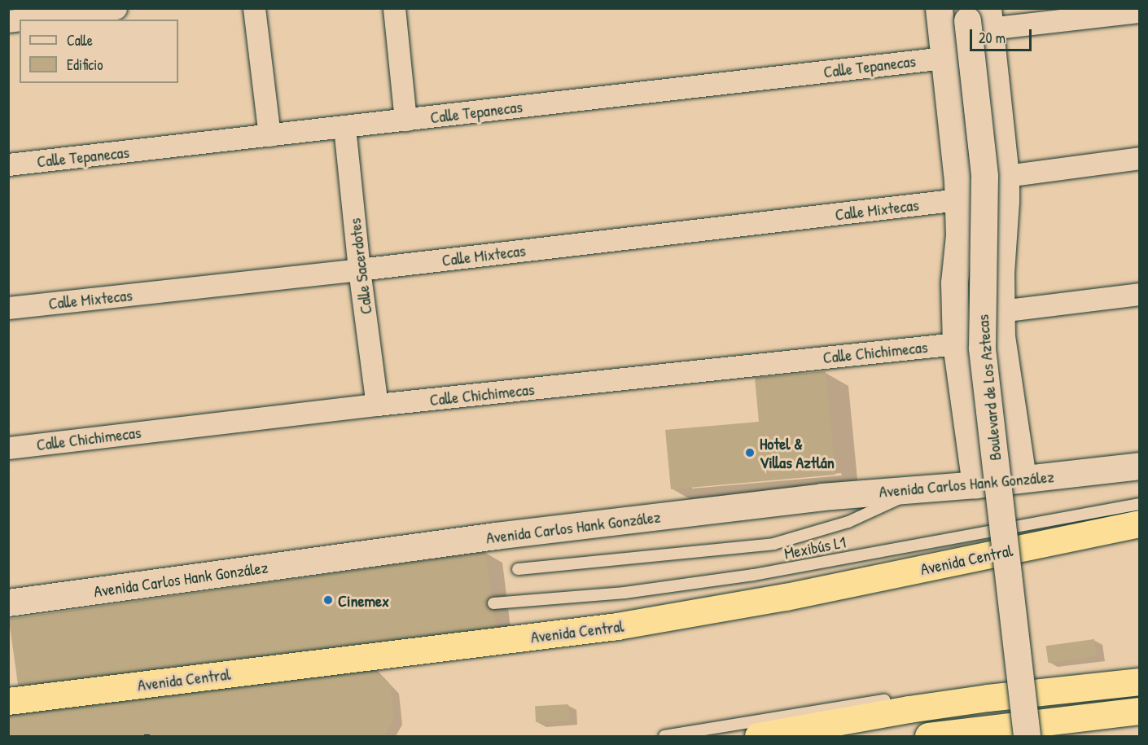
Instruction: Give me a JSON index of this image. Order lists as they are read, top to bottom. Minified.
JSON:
{"streets":{"highway":["Avenida Central"],"main road":["Boulevard de Los Aztecas","Avenida Carlos Hank González"],"street":["Calle Tepanecas","Calle Mixtecas","Calle Sacerdotes","Calle Chichimecas"],"lane":["Mexibús L1"]},"crossings":[["Calle Tepanecas","Calle Sacerdotes"],["Calle Tepanecas","Boulevard de Los Aztecas"],["Calle Mixtecas","Calle Sacerdotes"],["Calle Mixtecas","Boulevard de Los Aztecas"],["Calle Sacerdotes","Calle Chichimecas"],["Calle Chichimecas","Boulevard de Los Aztecas"],["Boulevard de Los Aztecas","Avenida Carlos Hank González"]],"places":["Hotel & Villas Aztlán","Cinemex"],"legend":["Calle","Edificio"],"scale_bar":"20 m"}
